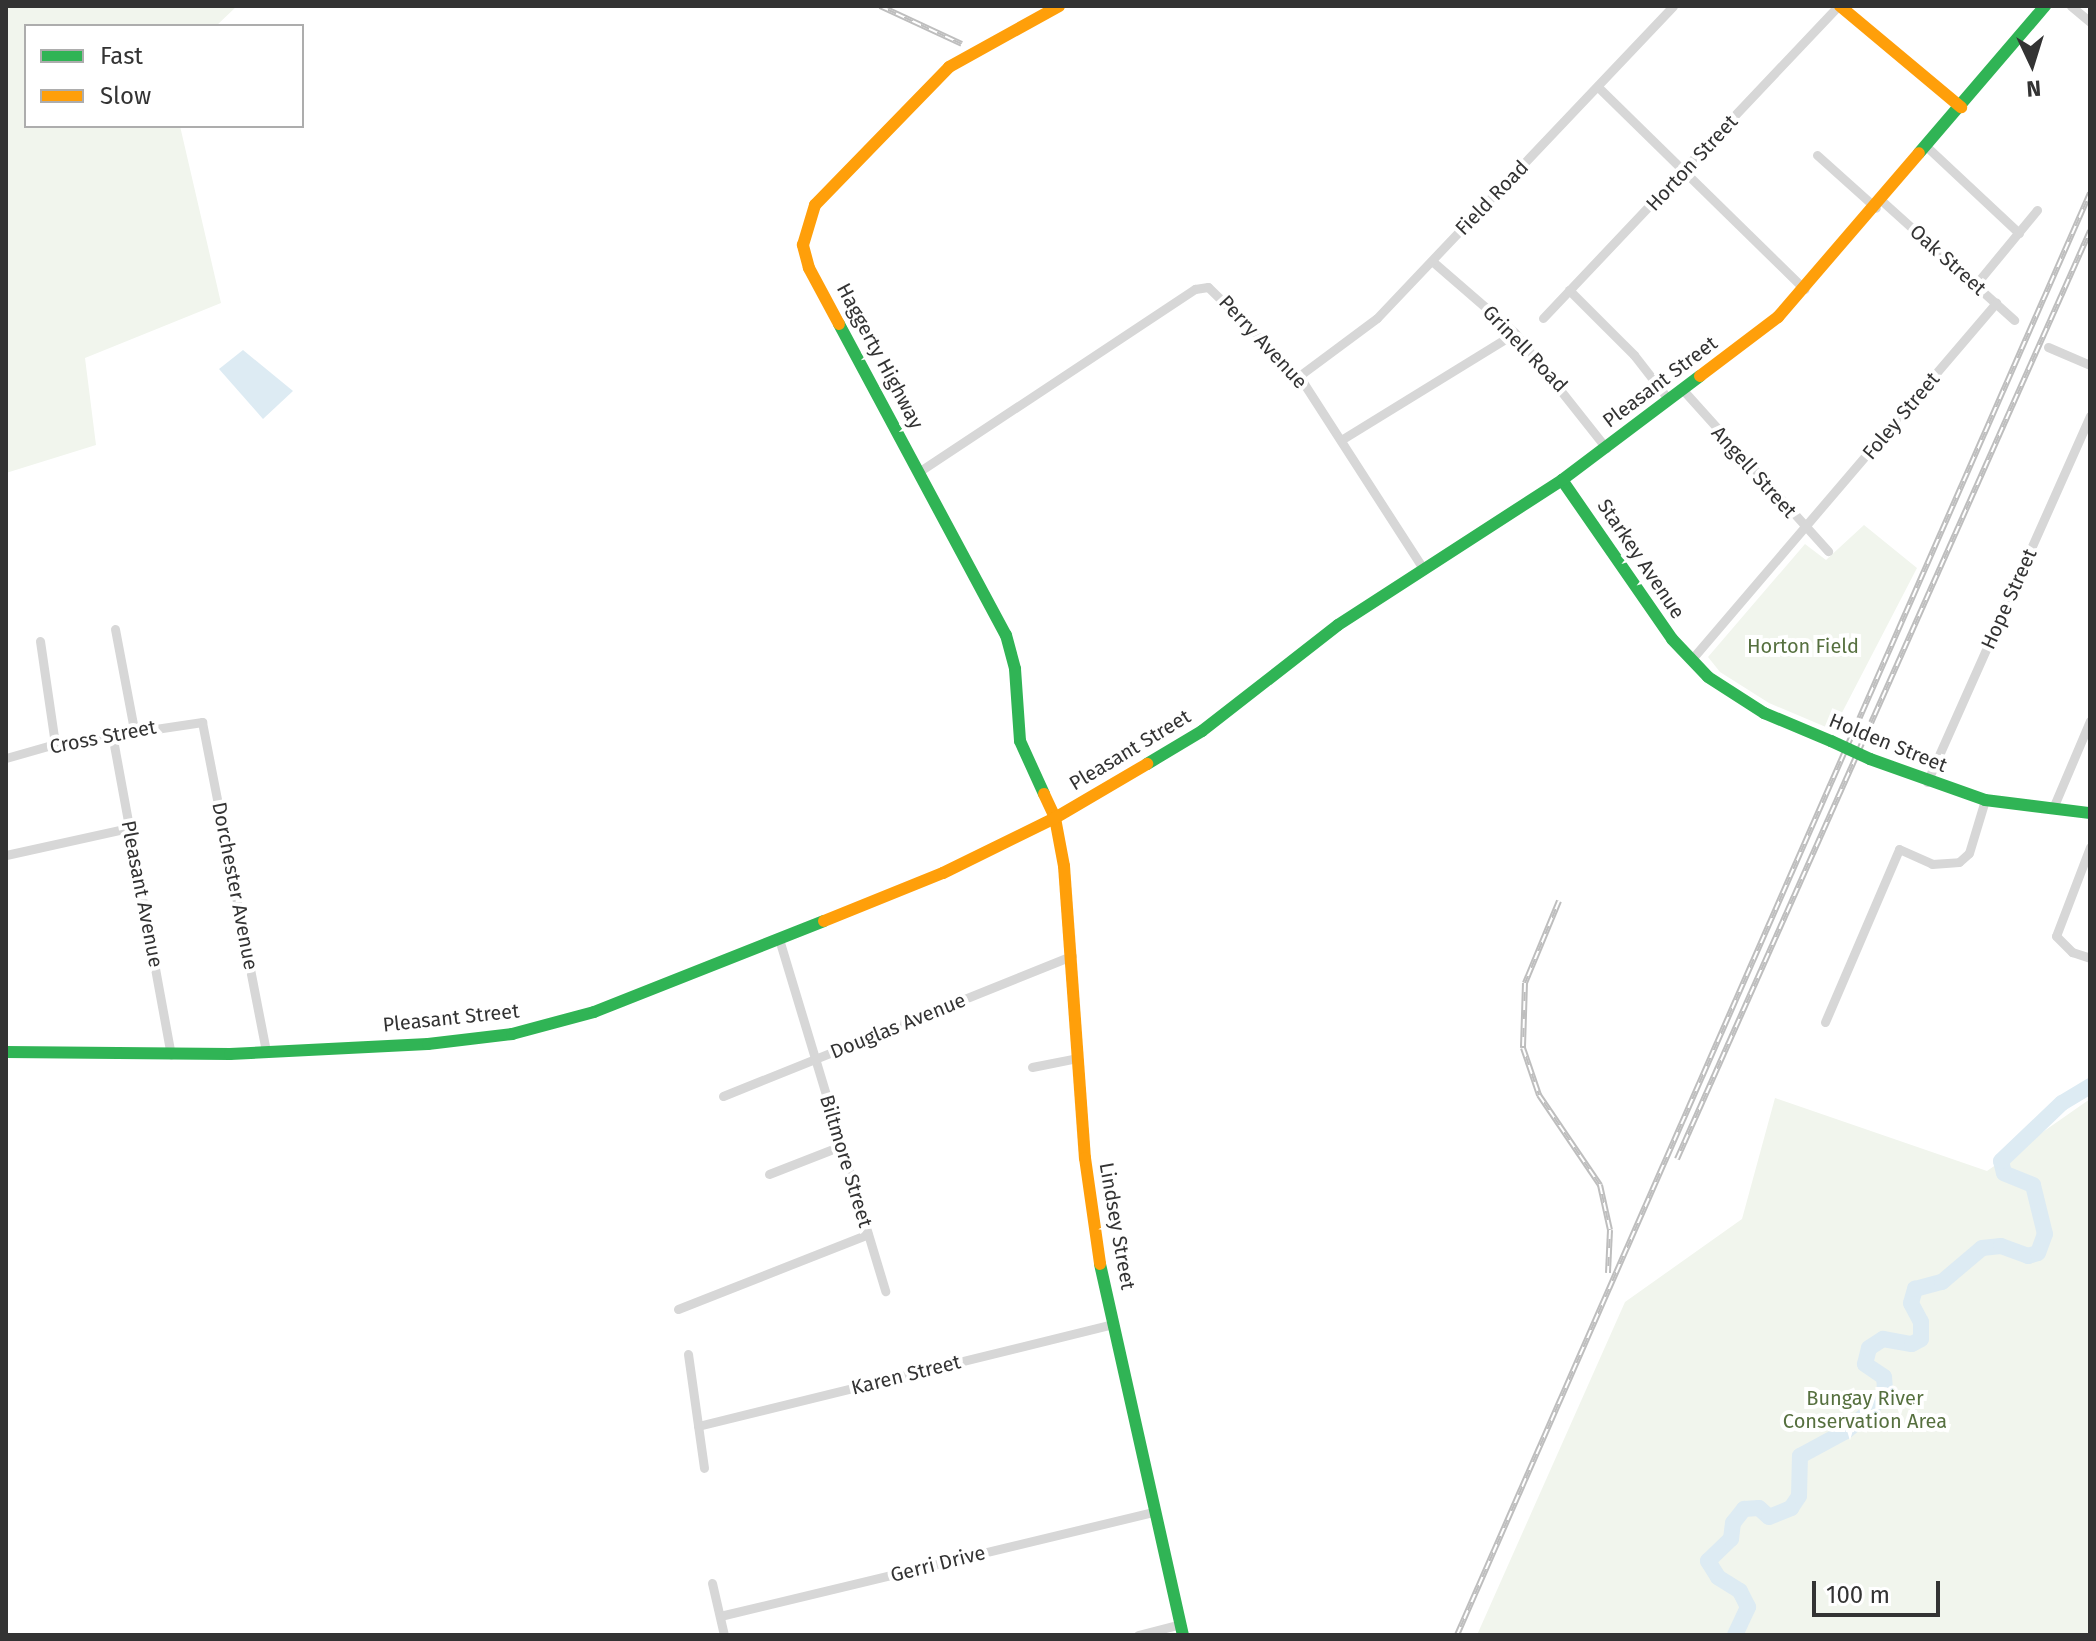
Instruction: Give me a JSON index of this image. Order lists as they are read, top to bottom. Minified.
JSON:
{"streets":{"main road":["Haggerty Highway","Pleasant Street","Starkey Avenue","Holden Street","Lindsey Street"],"street":["Horton Street","Field Road","Oak Street","Perry Avenue","Grinell Road","Foley Street","Angell Street","Hope Street","Cross Street","Dorchester Avenue","Pleasant Avenue","Douglas Avenue","Biltmore Street","Karen Street","Gerri Drive"]},"crossings":[["Field Road","Perry Avenue"],["Field Road","Grinell Road"],["Oak Street","Pleasant Street"],["Oak Street","Foley Street"],["Perry Avenue","Haggerty Highway"],["Perry Avenue","Pleasant Street"],["Grinell Road","Pleasant Street"],["Haggerty Highway","Pleasant Street"],["Haggerty Highway","Lindsey Street"],["Pleasant Street","Angell Street"],["Pleasant Street","Starkey Avenue"],["Pleasant Street","Dorchester Avenue"],["Pleasant Street","Pleasant Avenue"],["Pleasant Street","Biltmore Street"],["Pleasant Street","Lindsey Street"],["Foley Street","Angell Street"],["Foley Street","Starkey Avenue"],["Foley Street","Holden Street"],["Starkey Avenue","Holden Street"],["Hope Street","Holden Street"],["Cross Street","Dorchester Avenue"],["Cross Street","Pleasant Avenue"],["Douglas Avenue","Biltmore Street"],["Douglas Avenue","Lindsey Street"],["Lindsey Street","Karen Street"],["Lindsey Street","Gerri Drive"]],"parks":["Horton Field","Bungay River Conservation Area"],"legend":["Fast","Slow"],"scale_bar":"100 m","north":"bottom"}
